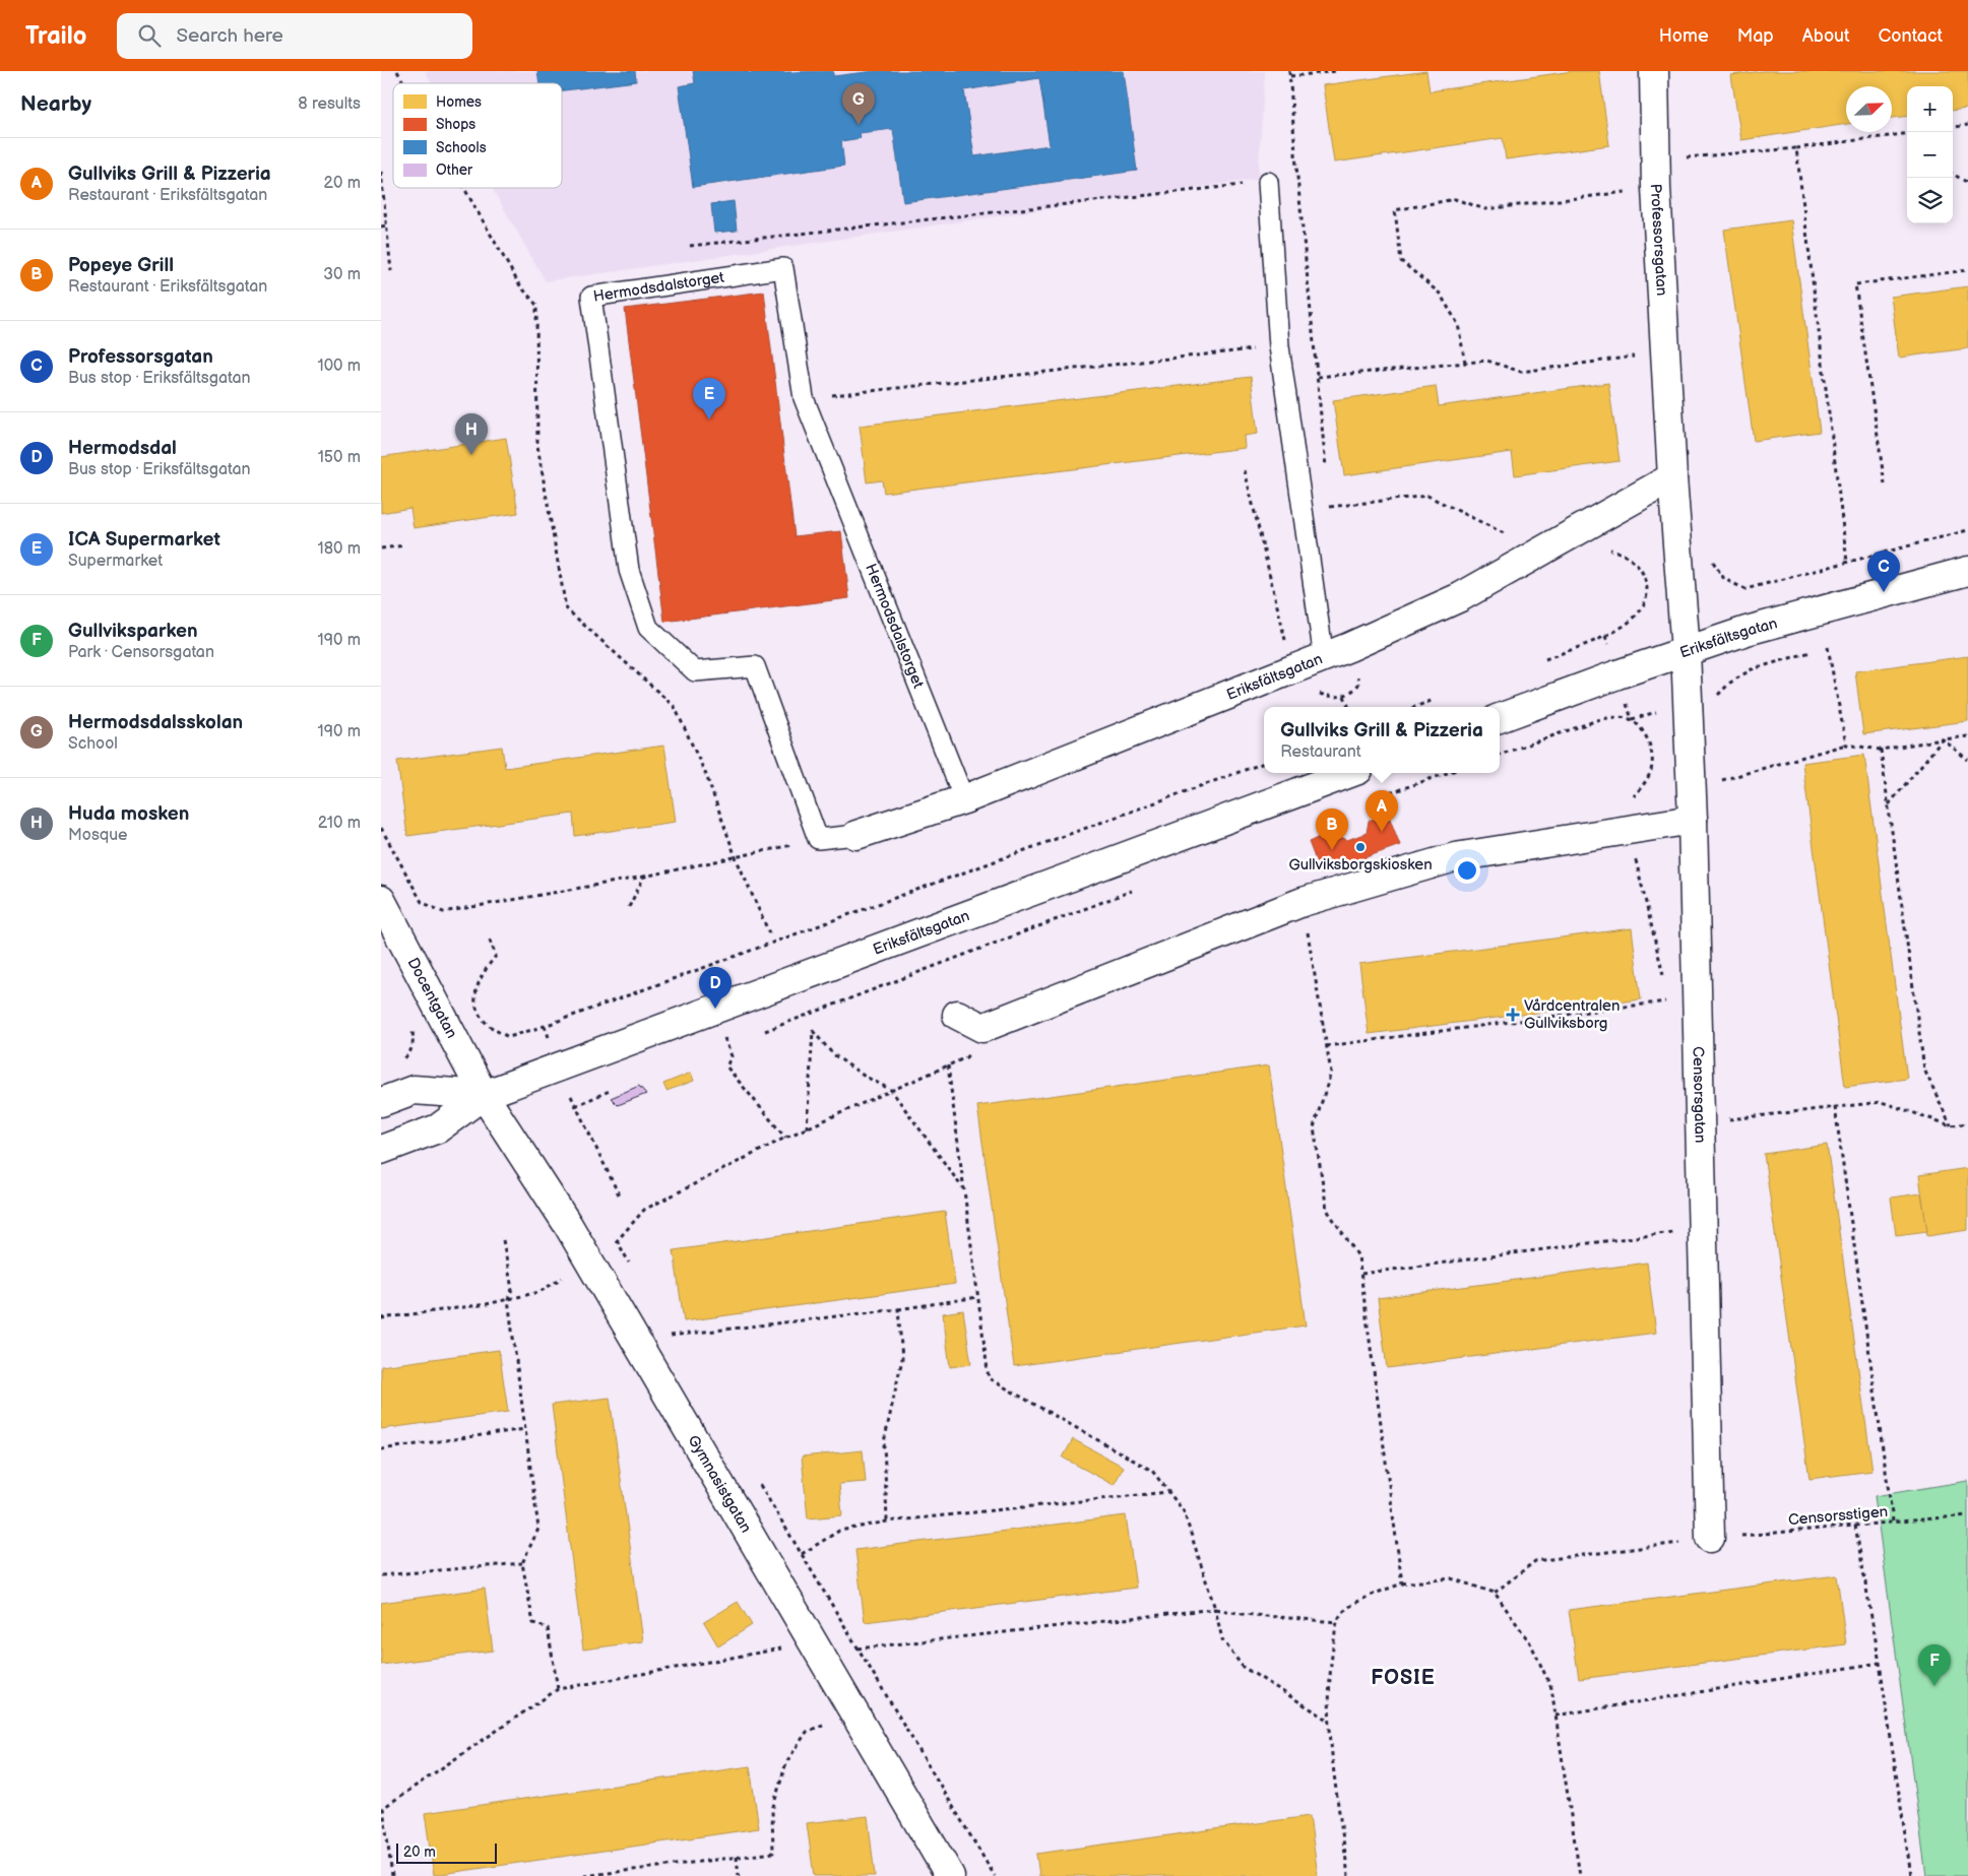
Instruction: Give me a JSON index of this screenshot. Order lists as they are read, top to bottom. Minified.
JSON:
{"streets":{"street":["Professorsgatan","Eriksfältsgatan","Docentgatan","Censorsgatan","Gymnasistgatan"],"lane":["Hermodsdalstorget"],"path":["Censorsstigen"]},"crossings":[["Professorsgatan","Eriksfältsgatan"],["Professorsgatan","Censorsgatan"],["Hermodsdalstorget","Eriksfältsgatan"],["Eriksfältsgatan","Docentgatan"],["Eriksfältsgatan","Censorsgatan"],["Eriksfältsgatan","Gymnasistgatan"],["Docentgatan","Gymnasistgatan"],["Censorsgatan","Censorsstigen"]],"districts":["FOSIE"],"places":{"other":["Gullviksborgskiosken"],"health":["Vårdcentralen Gullviksborg"]},"legend":["Homes","Shops","Schools","Other"],"scale_bar":"20 m","north":"top right","page":{"header":"Trailo","search":"Search here","nav":["Home","Map","About","Contact"],"heading":["Nearby","8 results"],"pins":["G","E","H","C","A","B","D","F"],"map_buttons":["+","−"],"list":[{"mark":"A","name":"Gullviks Grill & Pizzeria","note":"Restaurant · Eriksfältsgatan","value":"20 m"},{"mark":"B","name":"Popeye Grill","note":"Restaurant · Eriksfältsgatan","value":"30 m"},{"mark":"C","name":"Professorsgatan","note":"Bus stop · Eriksfältsgatan","value":"100 m"},{"mark":"D","name":"Hermodsdal","note":"Bus stop · Eriksfältsgatan","value":"150 m"},{"mark":"E","name":"ICA Supermarket","note":"Supermarket","value":"180 m"},{"mark":"F","name":"Gullviksparken","note":"Park · Censorsgatan","value":"190 m"},{"mark":"G","name":"Hermodsdalsskolan","note":"School","value":"190 m"},{"mark":"H","name":"Huda mosken","note":"Mosque","value":"210 m"}],"popup":["Gullviks Grill & Pizzeria","Restaurant"],"scale":"20 m"}}
